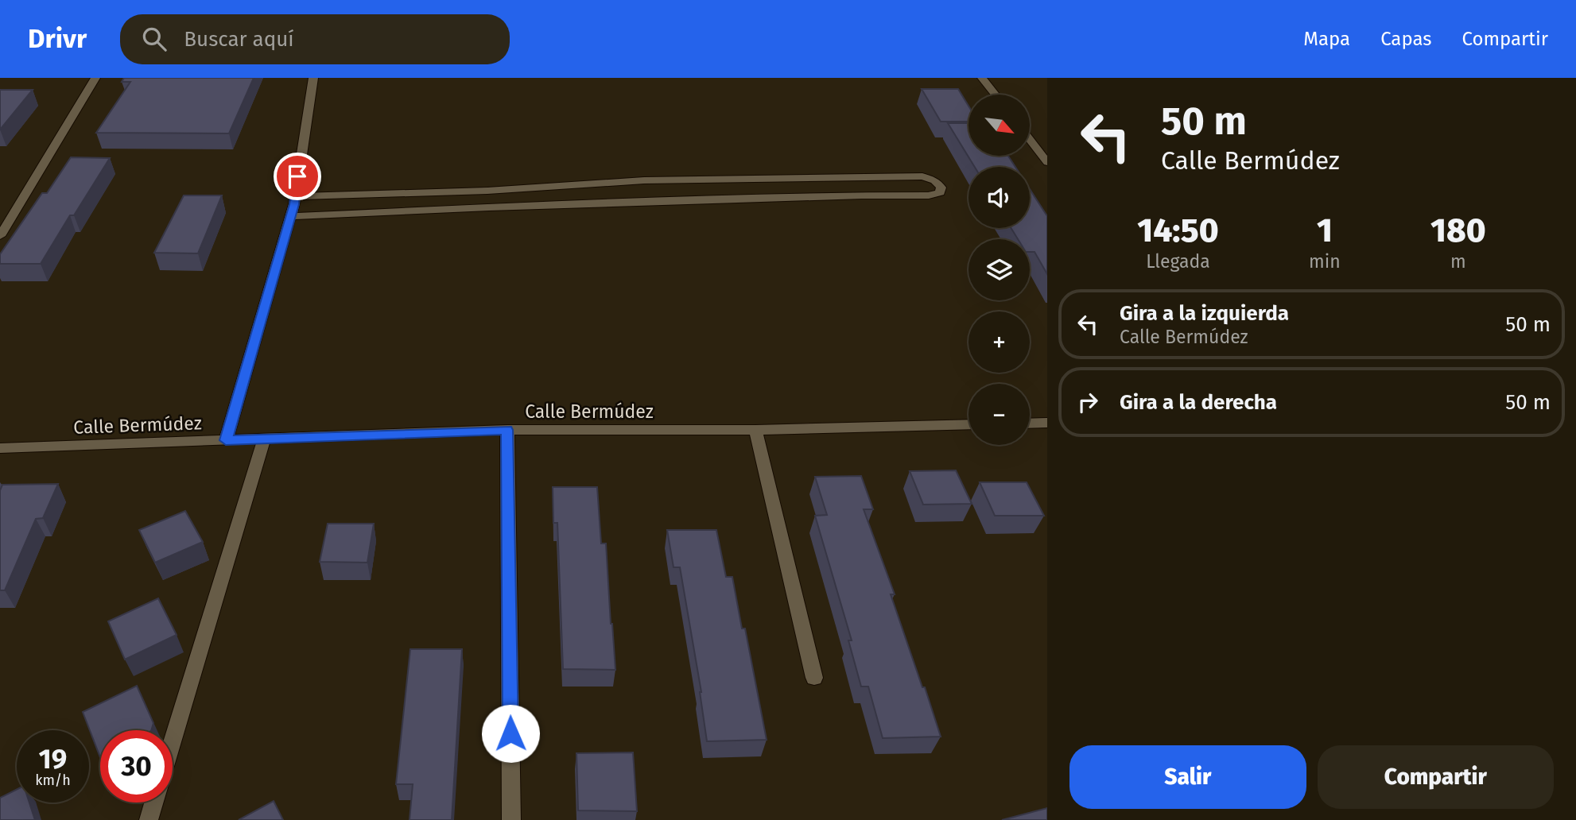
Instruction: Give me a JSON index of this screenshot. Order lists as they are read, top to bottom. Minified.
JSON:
{"streets":{"street":["Calle Bermúdez"]},"north":"bottom right","page":{"header":"Drivr","search":"Buscar aquí","nav":["Mapa","Capas","Compartir"],"turn":["50 m","Calle Bermúdez"],"map_buttons":["+","−"],"eta":["14:50","Llegada","1","min","180","m"],"list":[{"name":"Gira a la izquierda","note":"Calle Bermúdez","value":"50 m"},{"name":"Gira a la derecha","value":"50 m"}],"speed":"19 km/h","limit":"30","buttons":["Salir","Compartir"]}}
